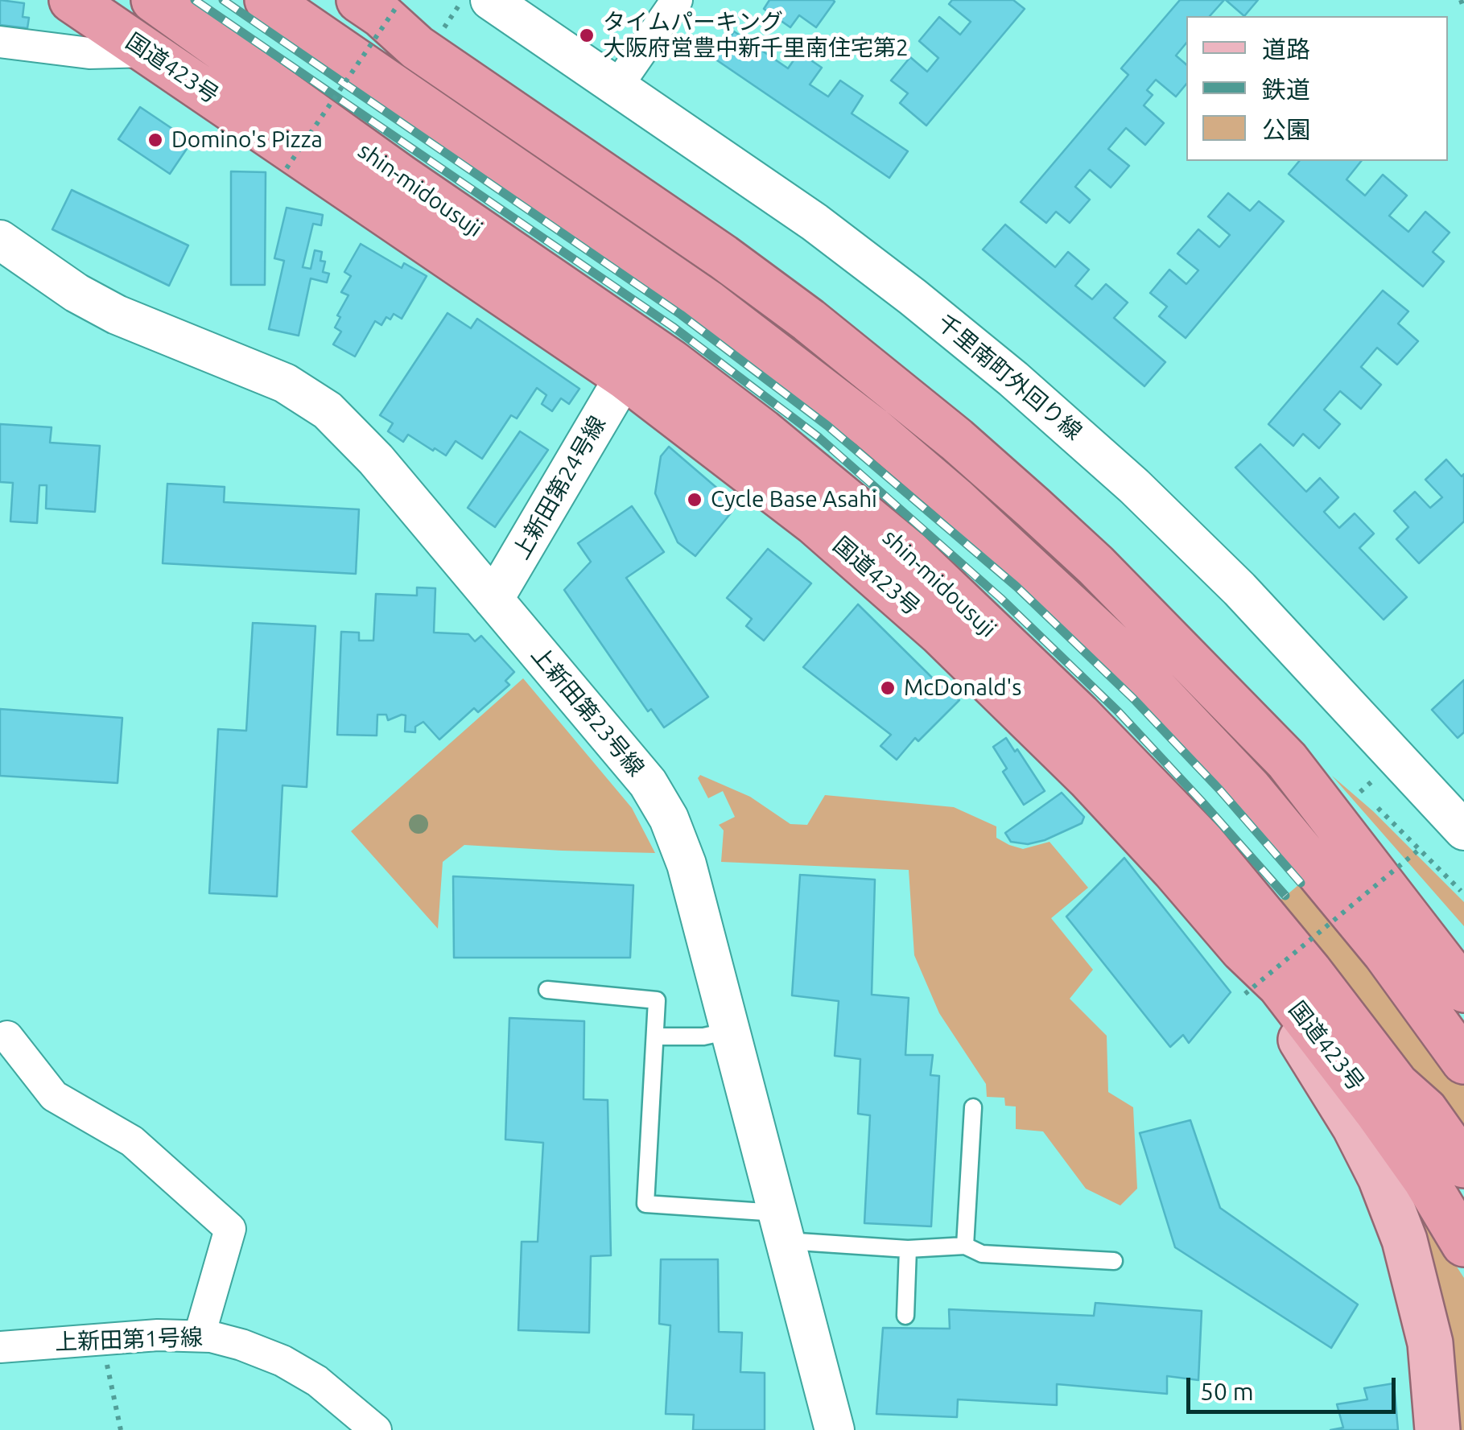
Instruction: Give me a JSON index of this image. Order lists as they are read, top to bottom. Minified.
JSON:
{"streets":{"highway":["国道423号","shin-midousuji"],"street":["千里南町外回り線","上新田第24号線","上新田第23号線","上新田第1号線"]},"crossings":[["国道423号","上新田第24号線"],["上新田第24号線","上新田第23号線"]],"places":["タイムパーキング 大阪府営豊中新千里南住宅第2","Domino's Pizza","Cycle Base Asahi","McDonald's"],"legend":["道路","鉄道","公園"],"scale_bar":"50 m"}
